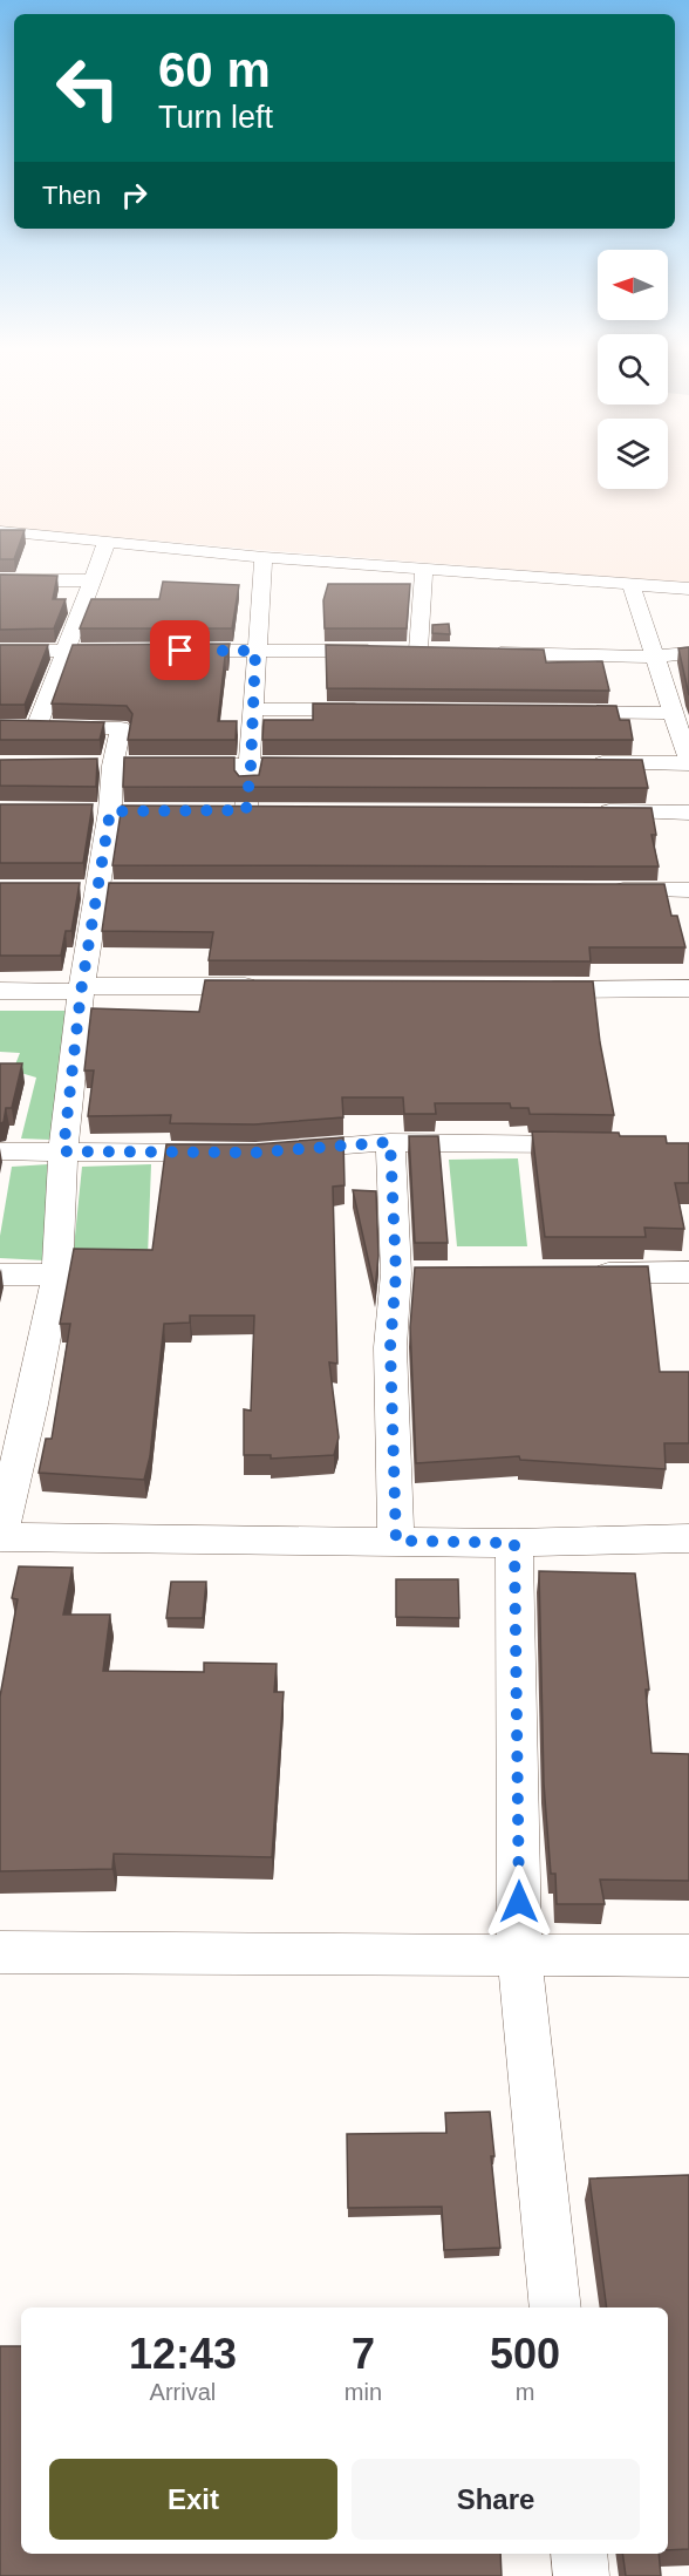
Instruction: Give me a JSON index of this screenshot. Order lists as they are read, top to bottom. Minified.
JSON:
{"north":"left","page":{"turn":["60 m","Turn left"],"then":"Then","eta":["12:43","Arrival","7","min","500","m"],"buttons":["Exit","Share"]}}
